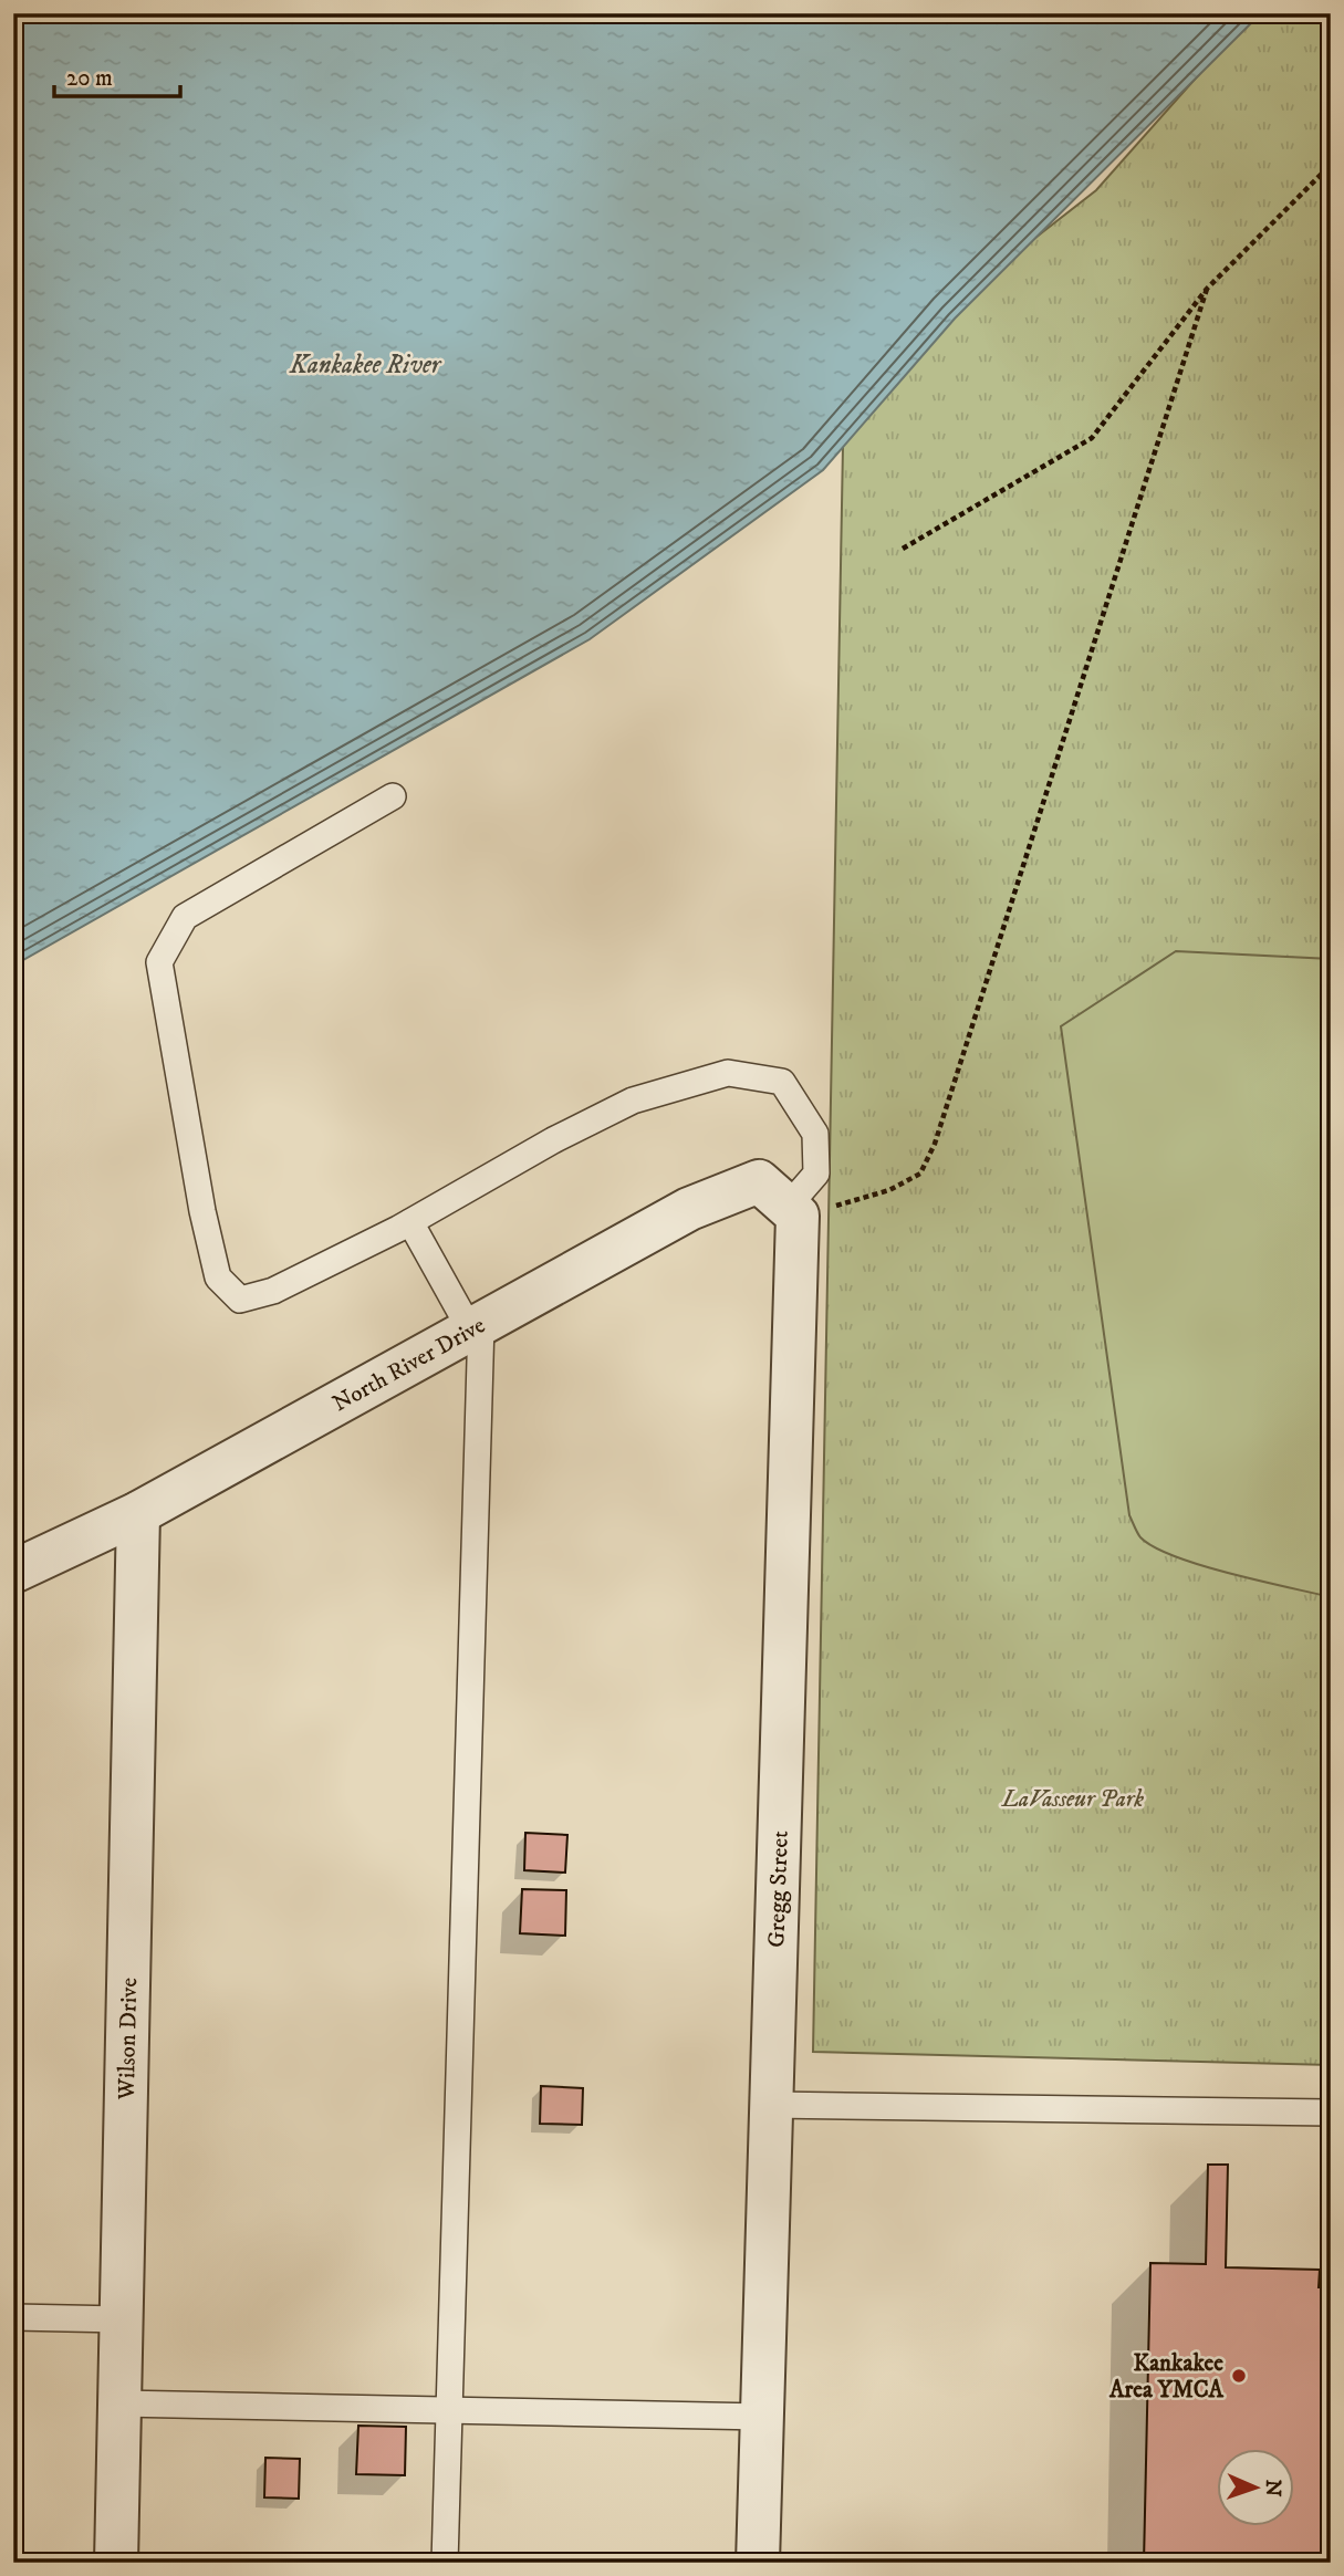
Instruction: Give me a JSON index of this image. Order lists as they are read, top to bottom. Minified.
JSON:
{"streets":{"street":["North River Drive","Gregg Street","Wilson Drive"]},"crossings":[["North River Drive","Gregg Street"],["North River Drive","Wilson Drive"]],"water":["Kankakee River"],"parks":["LaVasseur Park"],"places":["Kankakee Area YMCA"],"scale_bar":"20 m","north":"right"}
